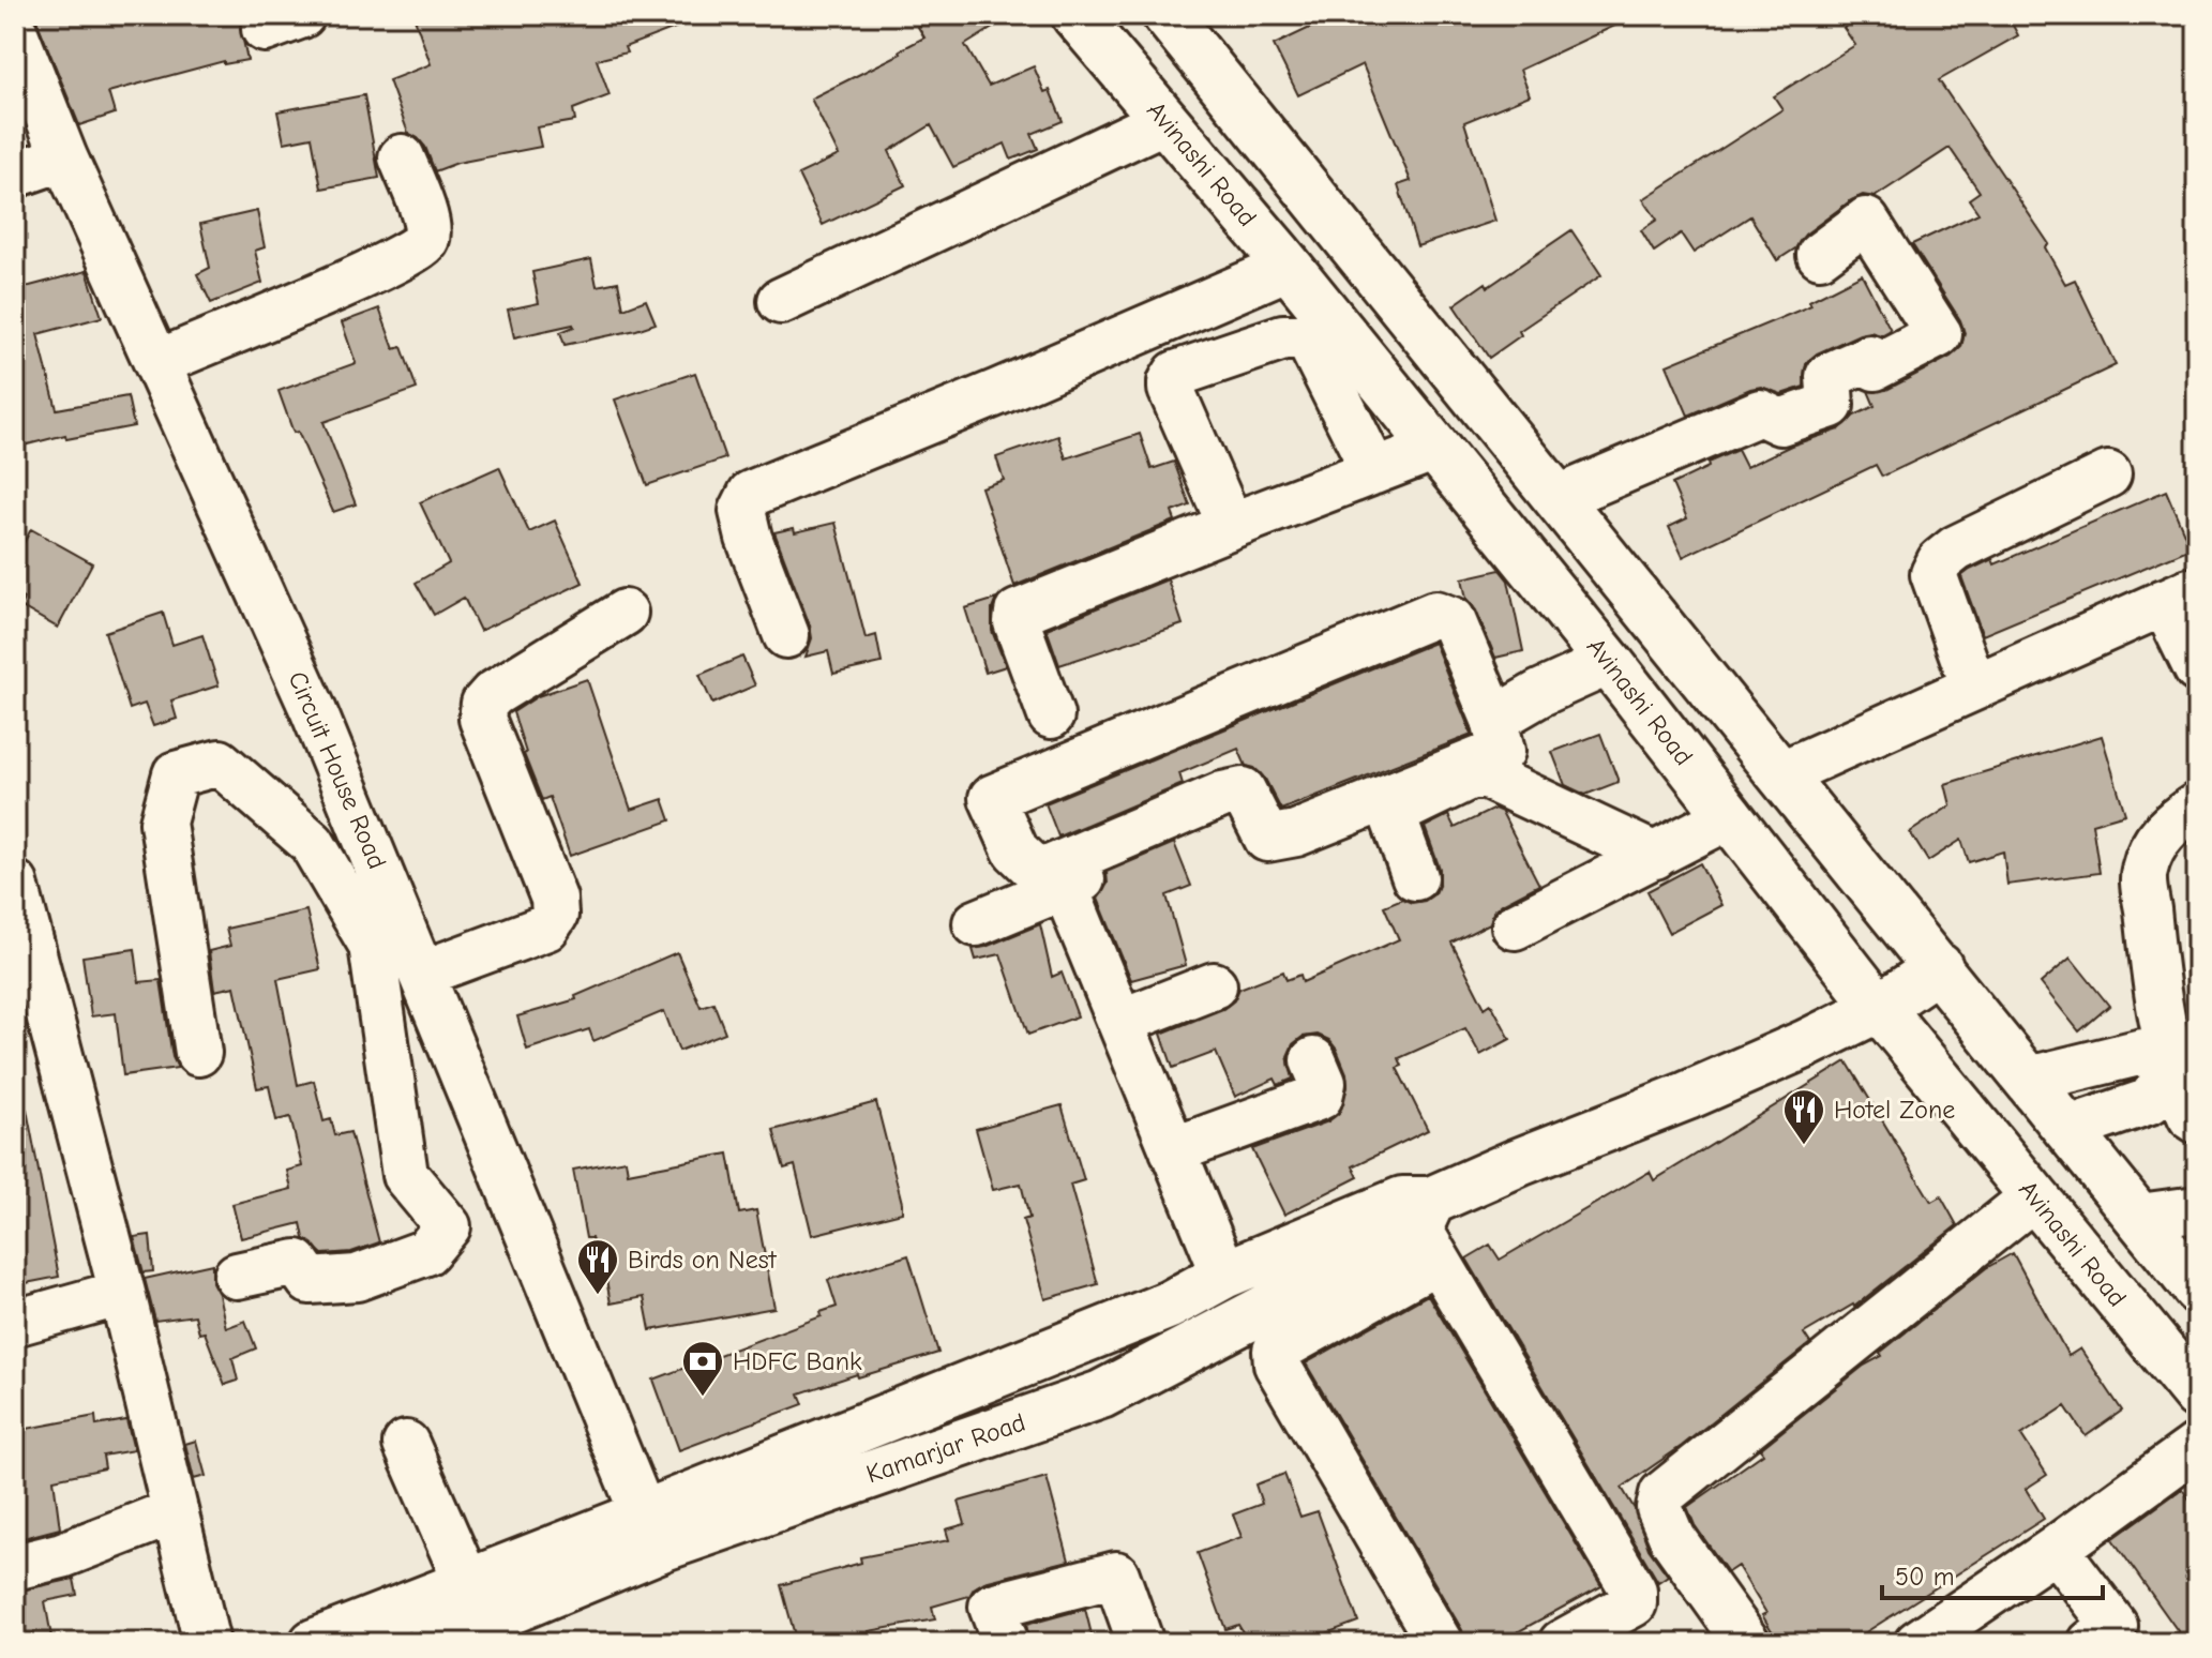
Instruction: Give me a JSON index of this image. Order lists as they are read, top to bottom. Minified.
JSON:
{"streets":{"main road":["Avinashi Road","Kamarjar Road"],"street":["Circuit House Road"]},"crossings":[["Circuit House Road","Kamarjar Road"]],"places":{"restaurant":["Hotel Zone","Birds on Nest"],"bank":["HDFC Bank"]},"scale_bar":"50 m"}
